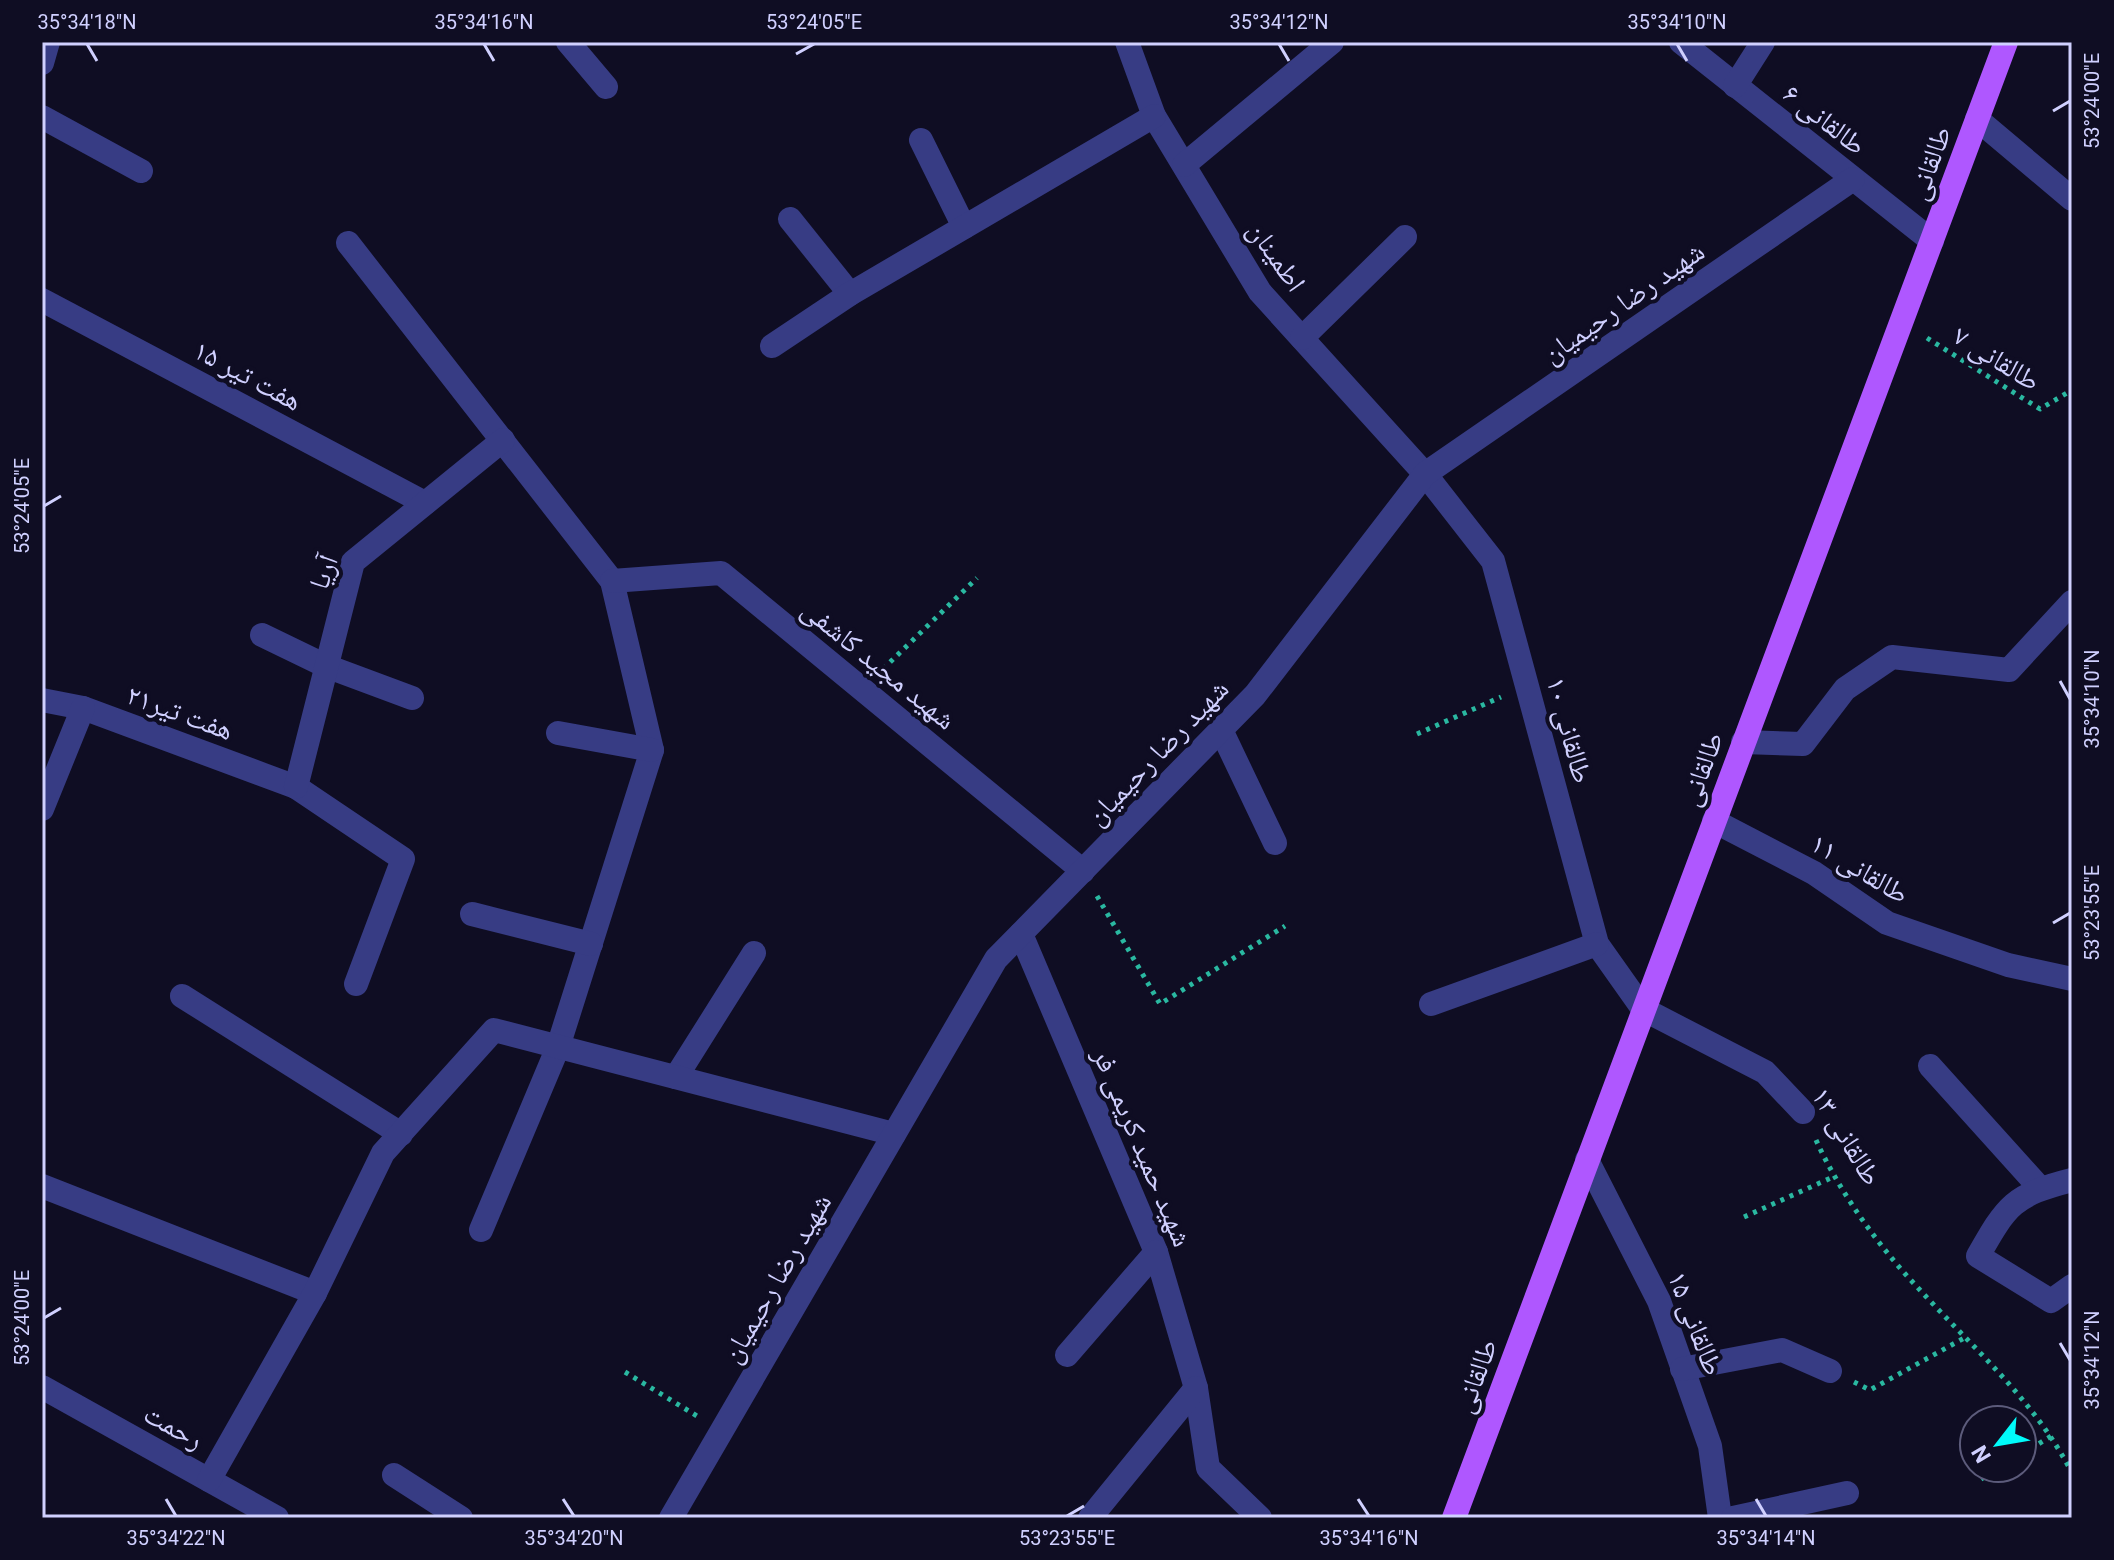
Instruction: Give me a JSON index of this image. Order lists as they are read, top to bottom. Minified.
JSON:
{"streets":{"main road":["طالقانی"],"street":["طالقانی ۶","اطمینان","شهید رضا رحیمیان","هفت تیر ۱۵","آریا","شهید مجید کاشفی","هفت تیر۲۱","طالقانی ۱۰","طالقانی ۱۱","طالقانی ۱۳","شهید حمید کریمی فر","طالقانی ۱۵","رحمت"],"path":["طالقانی ۷"]},"crossings":[["طالقانی ۶","طالقانی"],["طالقانی ۶","شهید رضا رحیمیان"],["طالقانی","طالقانی ۷"],["طالقانی","طالقانی ۱۰"],["طالقانی","طالقانی ۱۱"],["طالقانی","طالقانی ۱۳"],["طالقانی","طالقانی ۱۵"],["اطمینان","شهید رضا رحیمیان"],["اطمینان","طالقانی ۱۰"],["شهید رضا رحیمیان","شهید مجید کاشفی"],["شهید رضا رحیمیان","طالقانی ۱۰"],["شهید رضا رحیمیان","شهید حمید کریمی فر"],["هفت تیر ۱۵","آریا"],["آریا","هفت تیر۲۱"],["طالقانی ۱۰","طالقانی ۱۳"]],"north":"bottom left","coordinates":["35°34'18\"N","35°34'16\"N","53°24'05\"E","35°34'12\"N","35°34'10\"N","53°24'00\"E","53°23'55\"E","35°34'22\"N","35°34'20\"N","35°34'14\"N"]}
